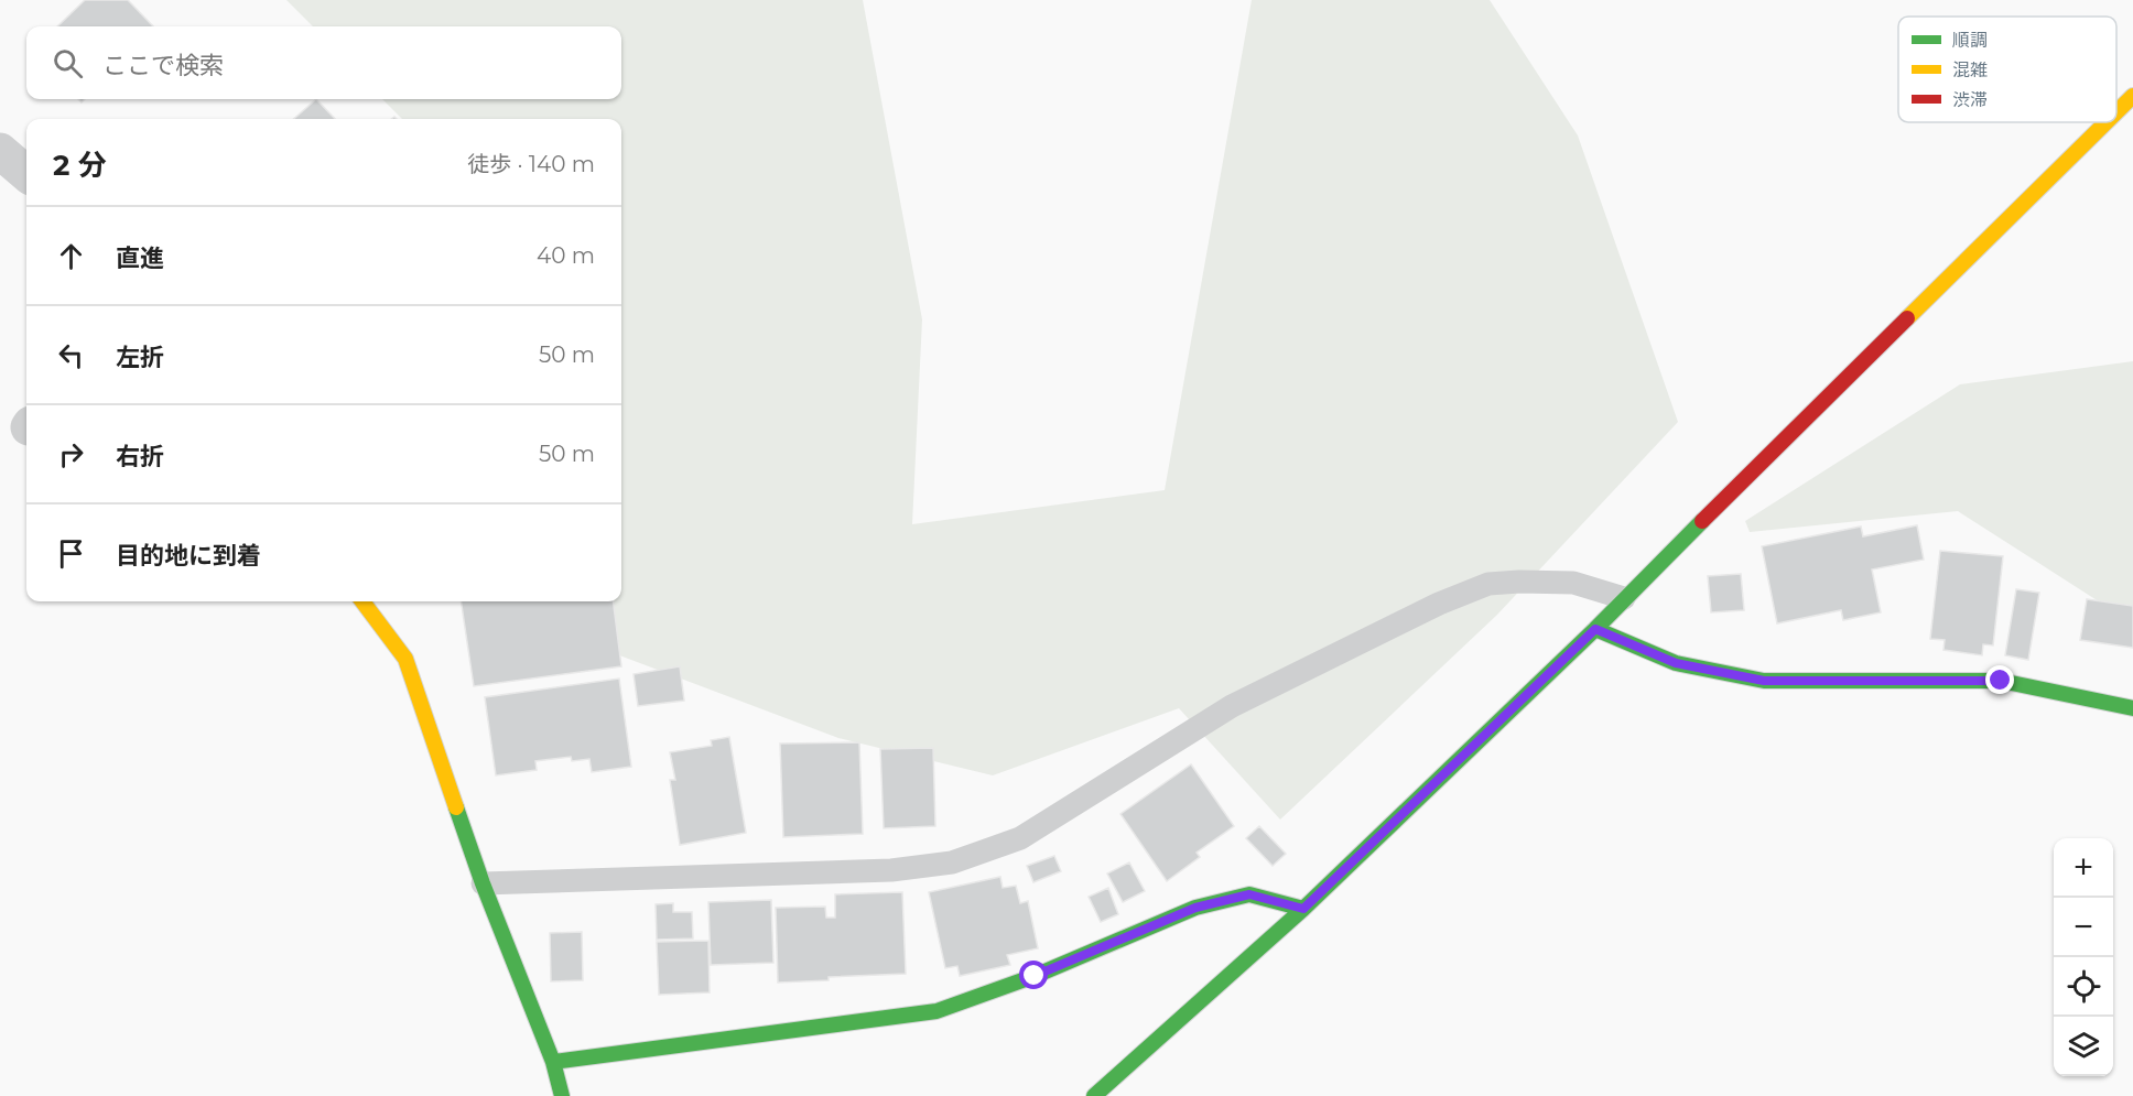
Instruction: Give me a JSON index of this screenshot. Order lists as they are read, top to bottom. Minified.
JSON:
{"legend":["順調","混雑","渋滞"],"page":{"search":"ここで検索","heading":["2 分","徒歩 · 140 m"],"list":[["直進","40 m"],["左折","50 m"],["右折","50 m"],"目的地に到着"],"map_buttons":["+","−"]}}
